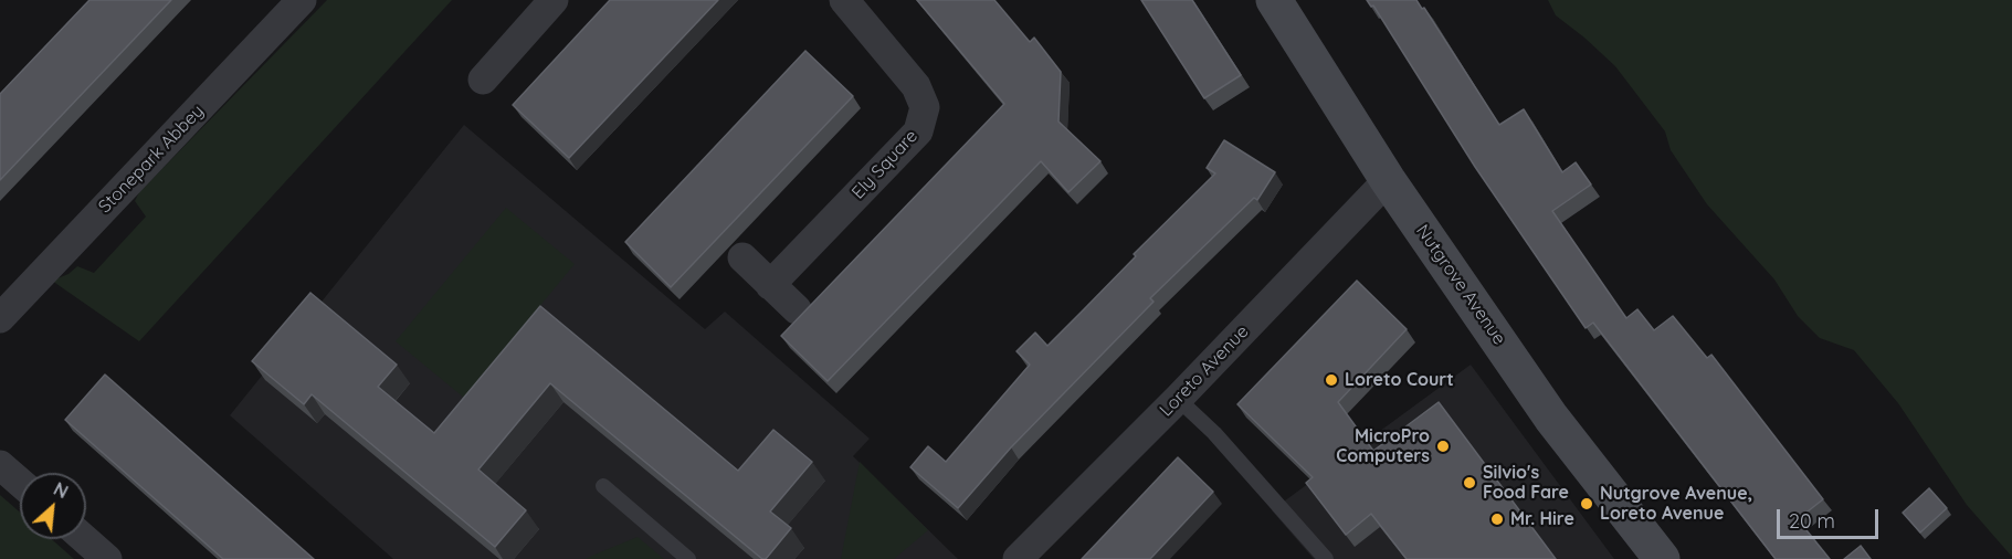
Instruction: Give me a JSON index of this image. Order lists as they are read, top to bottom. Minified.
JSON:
{"streets":{"main road":["Nutgrove Avenue"],"street":["Stonepark Abbey","Ely Square","Loreto Avenue"]},"crossings":[["Nutgrove Avenue","Loreto Avenue"]],"places":["Loreto Court","MicroPro Computers","Silvio's Food Fare","Nutgrove Avenue, Loreto Avenue","Mr. Hire"],"scale_bar":"20 m","north":"top right"}
